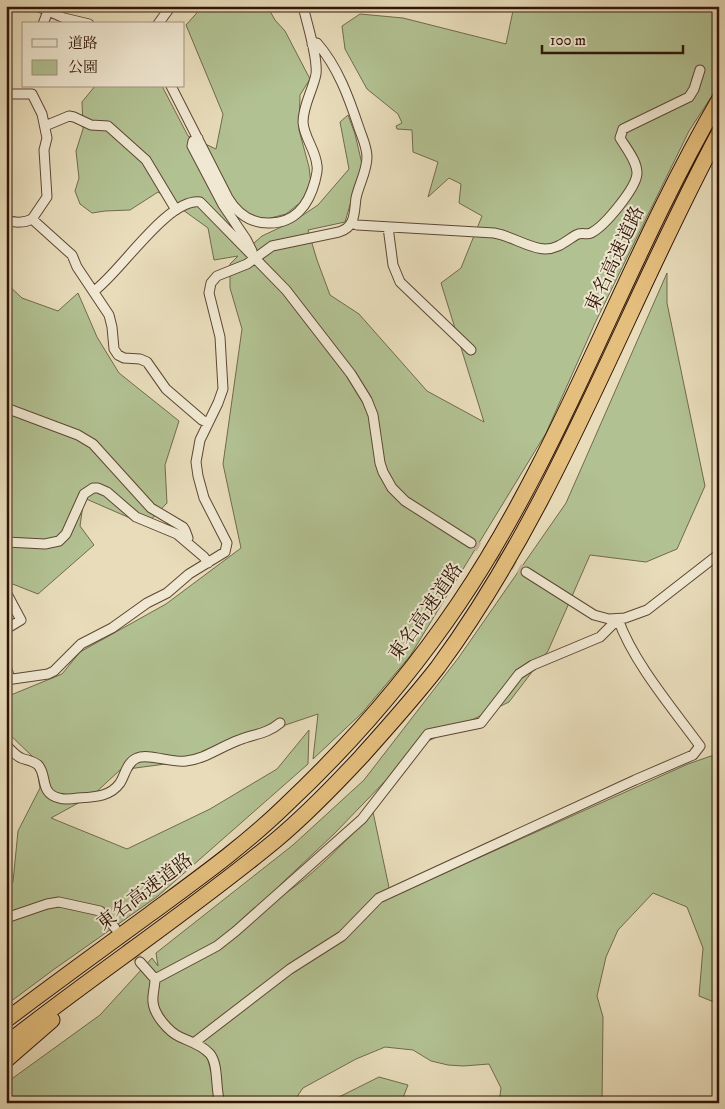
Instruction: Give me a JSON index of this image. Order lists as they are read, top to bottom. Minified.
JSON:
{"streets":{"highway":["東名高速道路"]},"legend":["道路","公園"],"scale_bar":"100 m"}
